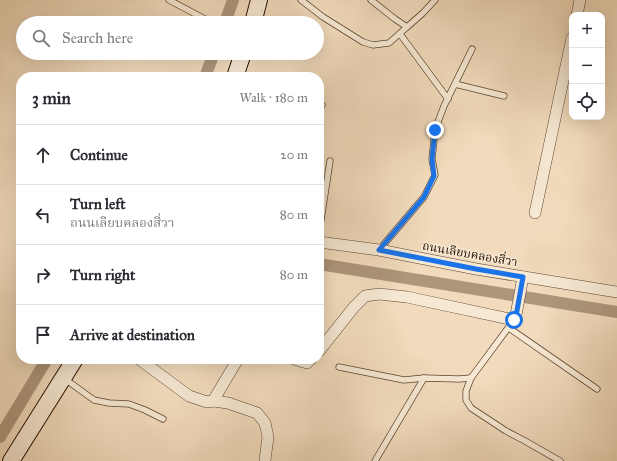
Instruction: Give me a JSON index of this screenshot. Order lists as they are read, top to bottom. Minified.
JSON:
{"streets":{"street":["ถนนเลียบคลองสี่วา"]},"page":{"map_buttons":["+","−"],"search":"Search here","heading":["3 min","Walk · 180 m"],"list":[["Continue","20 m"],["Turn left","ถนนเลียบคลองสี่วา","80 m"],["Turn right","80 m"],"Arrive at destination"]}}
